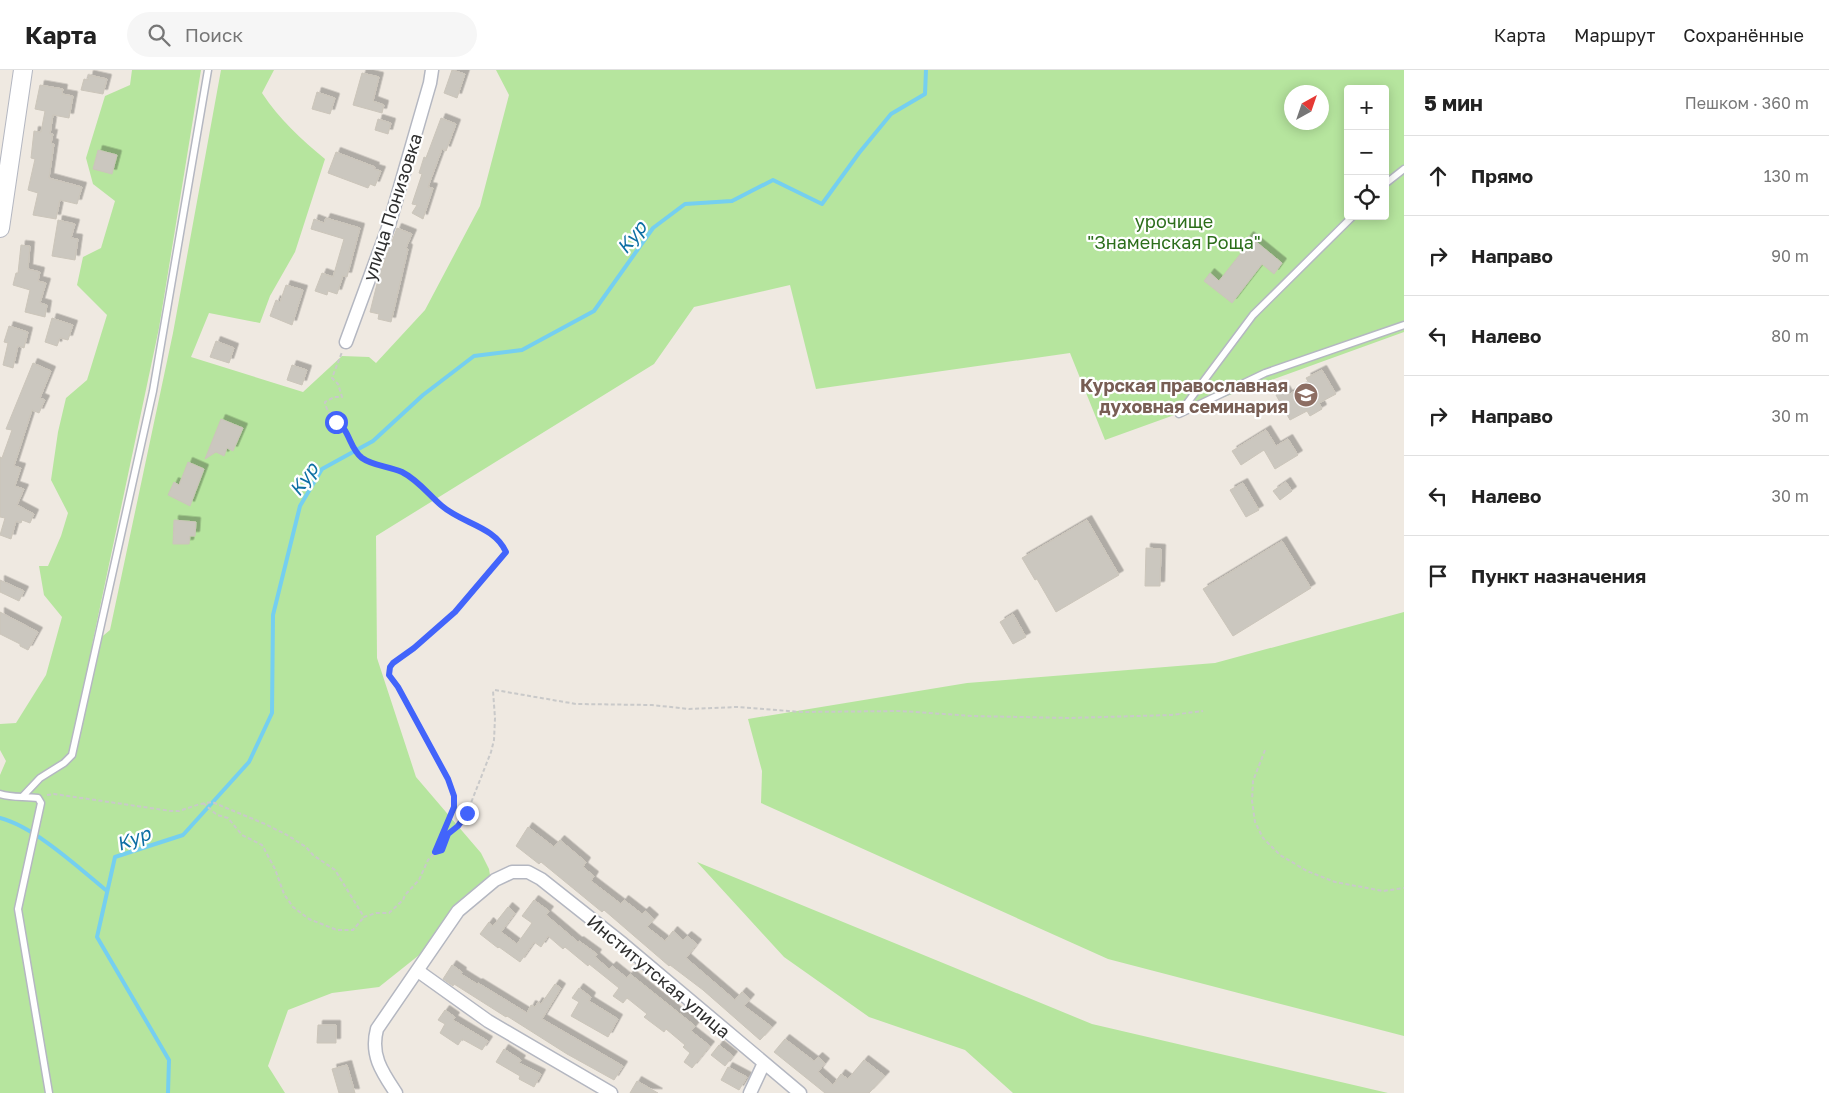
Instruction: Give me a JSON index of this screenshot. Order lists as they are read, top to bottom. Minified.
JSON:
{"streets":{"street":["улица Понизовка","Институтская улица"]},"water":["Кур"],"parks":["урочище \"Знаменская Роща\""],"places":{"school or university":["Курская православная духовная семинария"]},"north":"top right","page":{"header":"Карта","search":"Поиск","nav":["Карта","Маршрут","Сохранённые"],"heading":["5 мин","Пешком · 360 m"],"map_buttons":["+","−"],"list":[["Прямо","130 m"],["Направо","90 m"],["Налево","80 m"],["Направо","30 m"],["Налево","30 m"],"Пункт назначения"]}}
